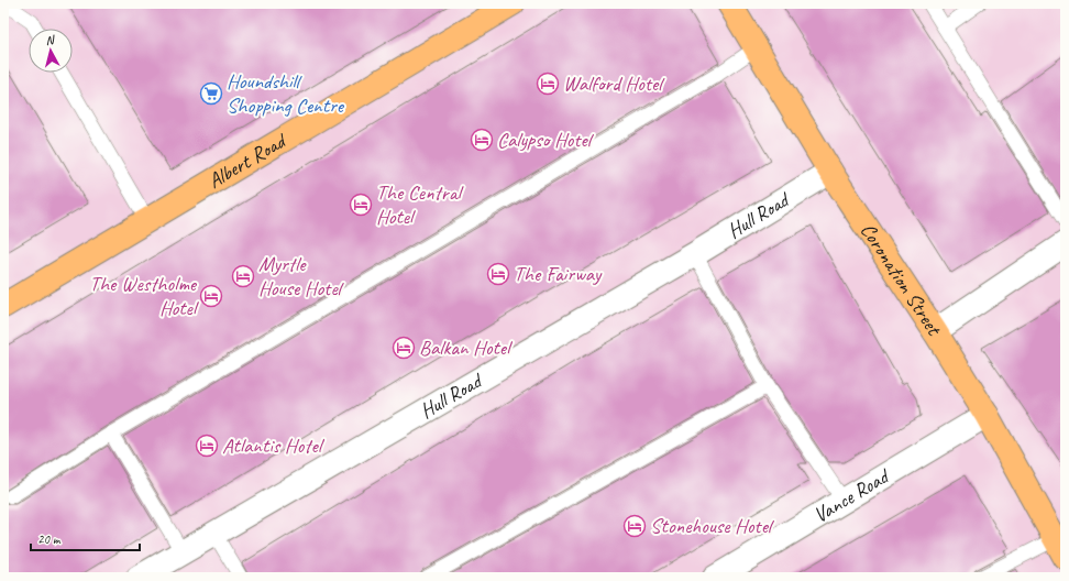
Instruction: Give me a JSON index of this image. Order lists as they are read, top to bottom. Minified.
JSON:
{"streets":{"main road":["Albert Road","Coronation Street"],"street":["Hull Road","Vance Road"]},"crossings":[["Hull Road","Coronation Street"],["Coronation Street","Vance Road"]],"places":{"hotel":["Walford Hotel","Calypso Hotel","The Central Hotel","The Fairway","Myrtle House Hotel","The Westholme Hotel","Balkan Hotel","Atlantis Hotel","Stonehouse Hotel"],"supermarket":["Houndshill Shopping Centre"]},"scale_bar":"20 m","north":"top"}
